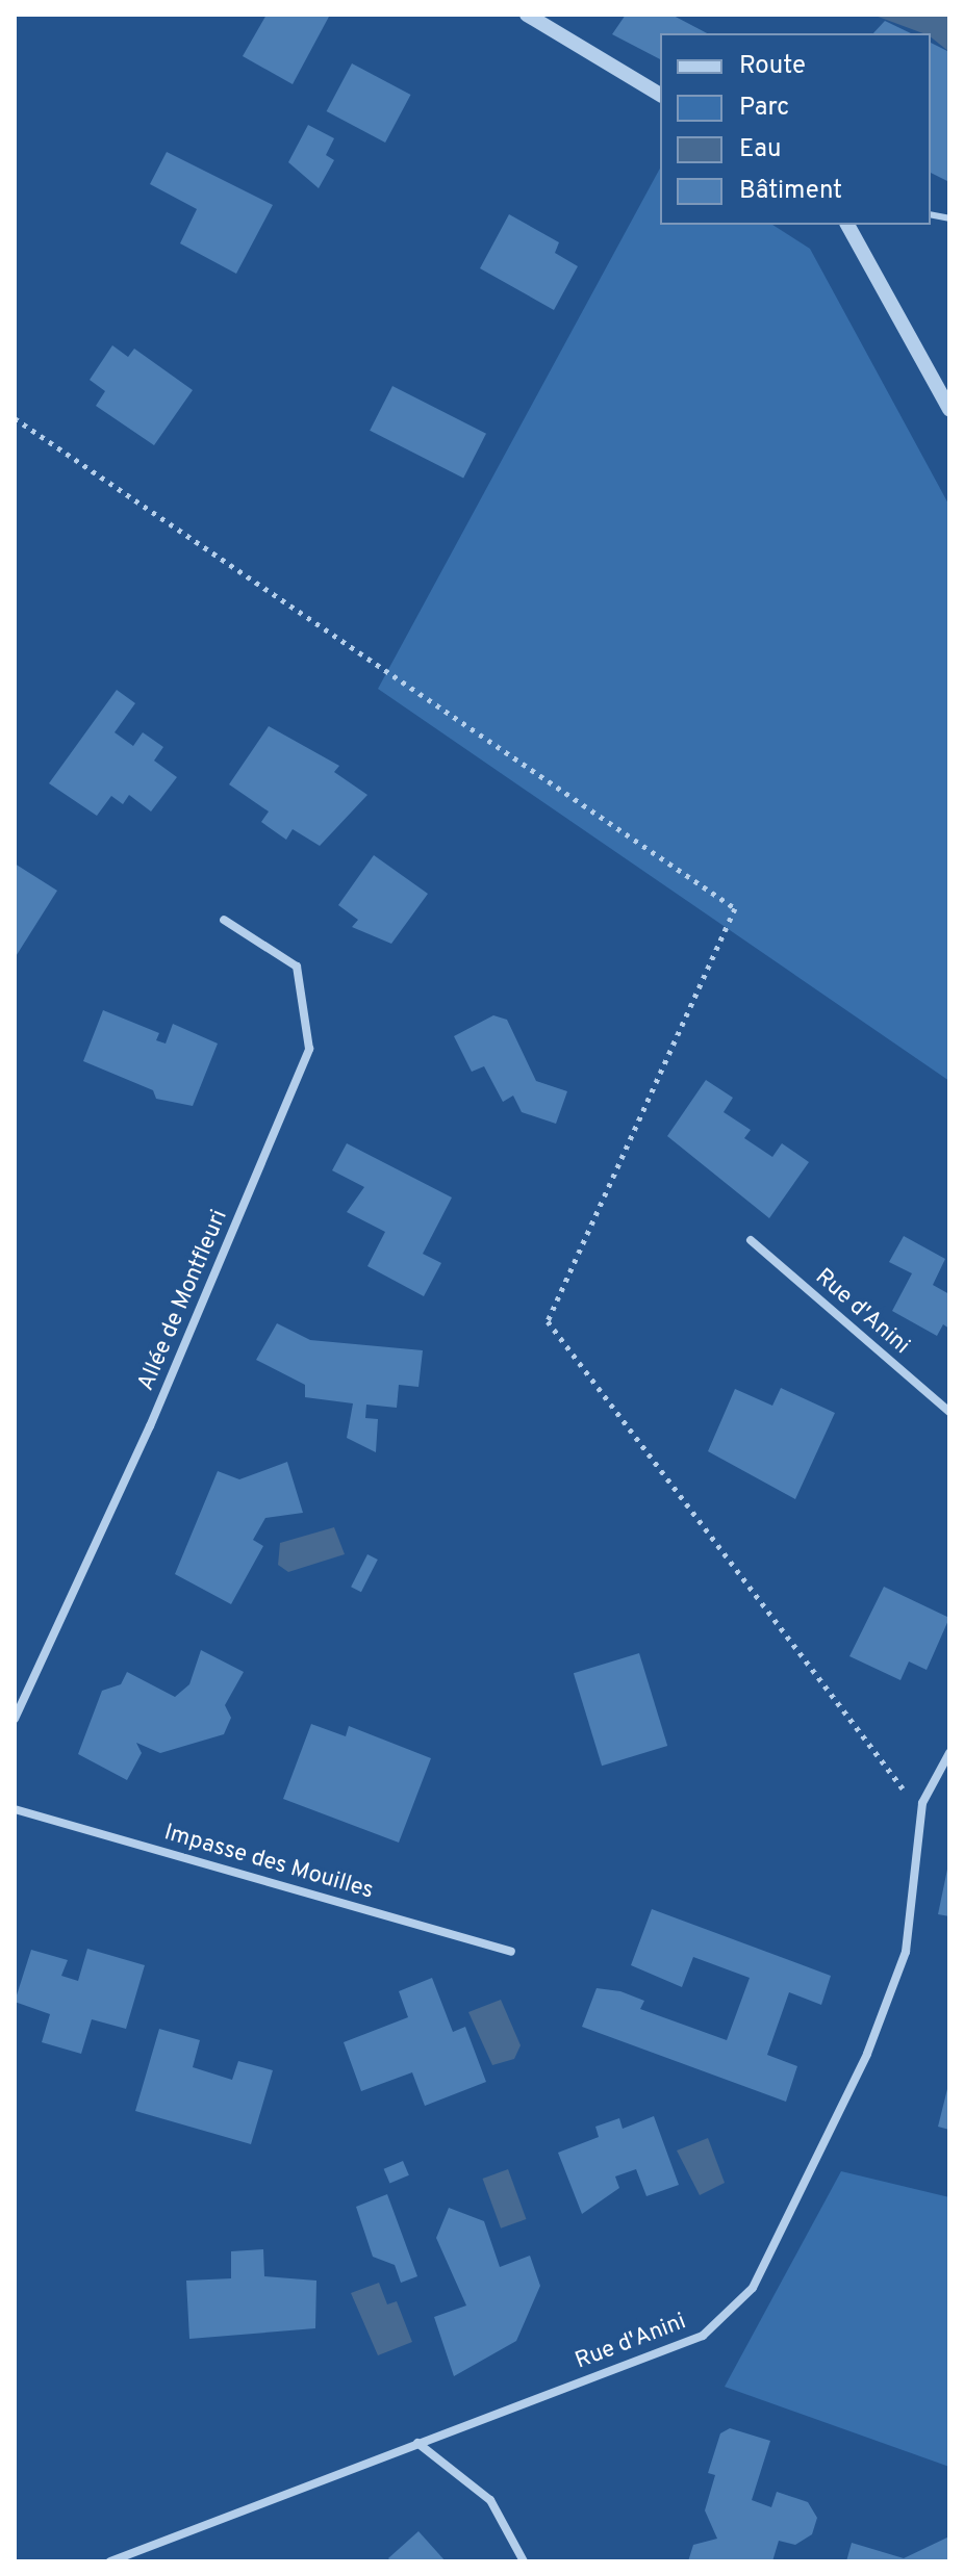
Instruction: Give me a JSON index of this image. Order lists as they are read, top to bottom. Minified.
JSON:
{"streets":{"street":["Allée de Montfleuri","Rue d'Anini","Impasse des Mouilles"]},"legend":["Route","Parc","Eau","Bâtiment"]}
